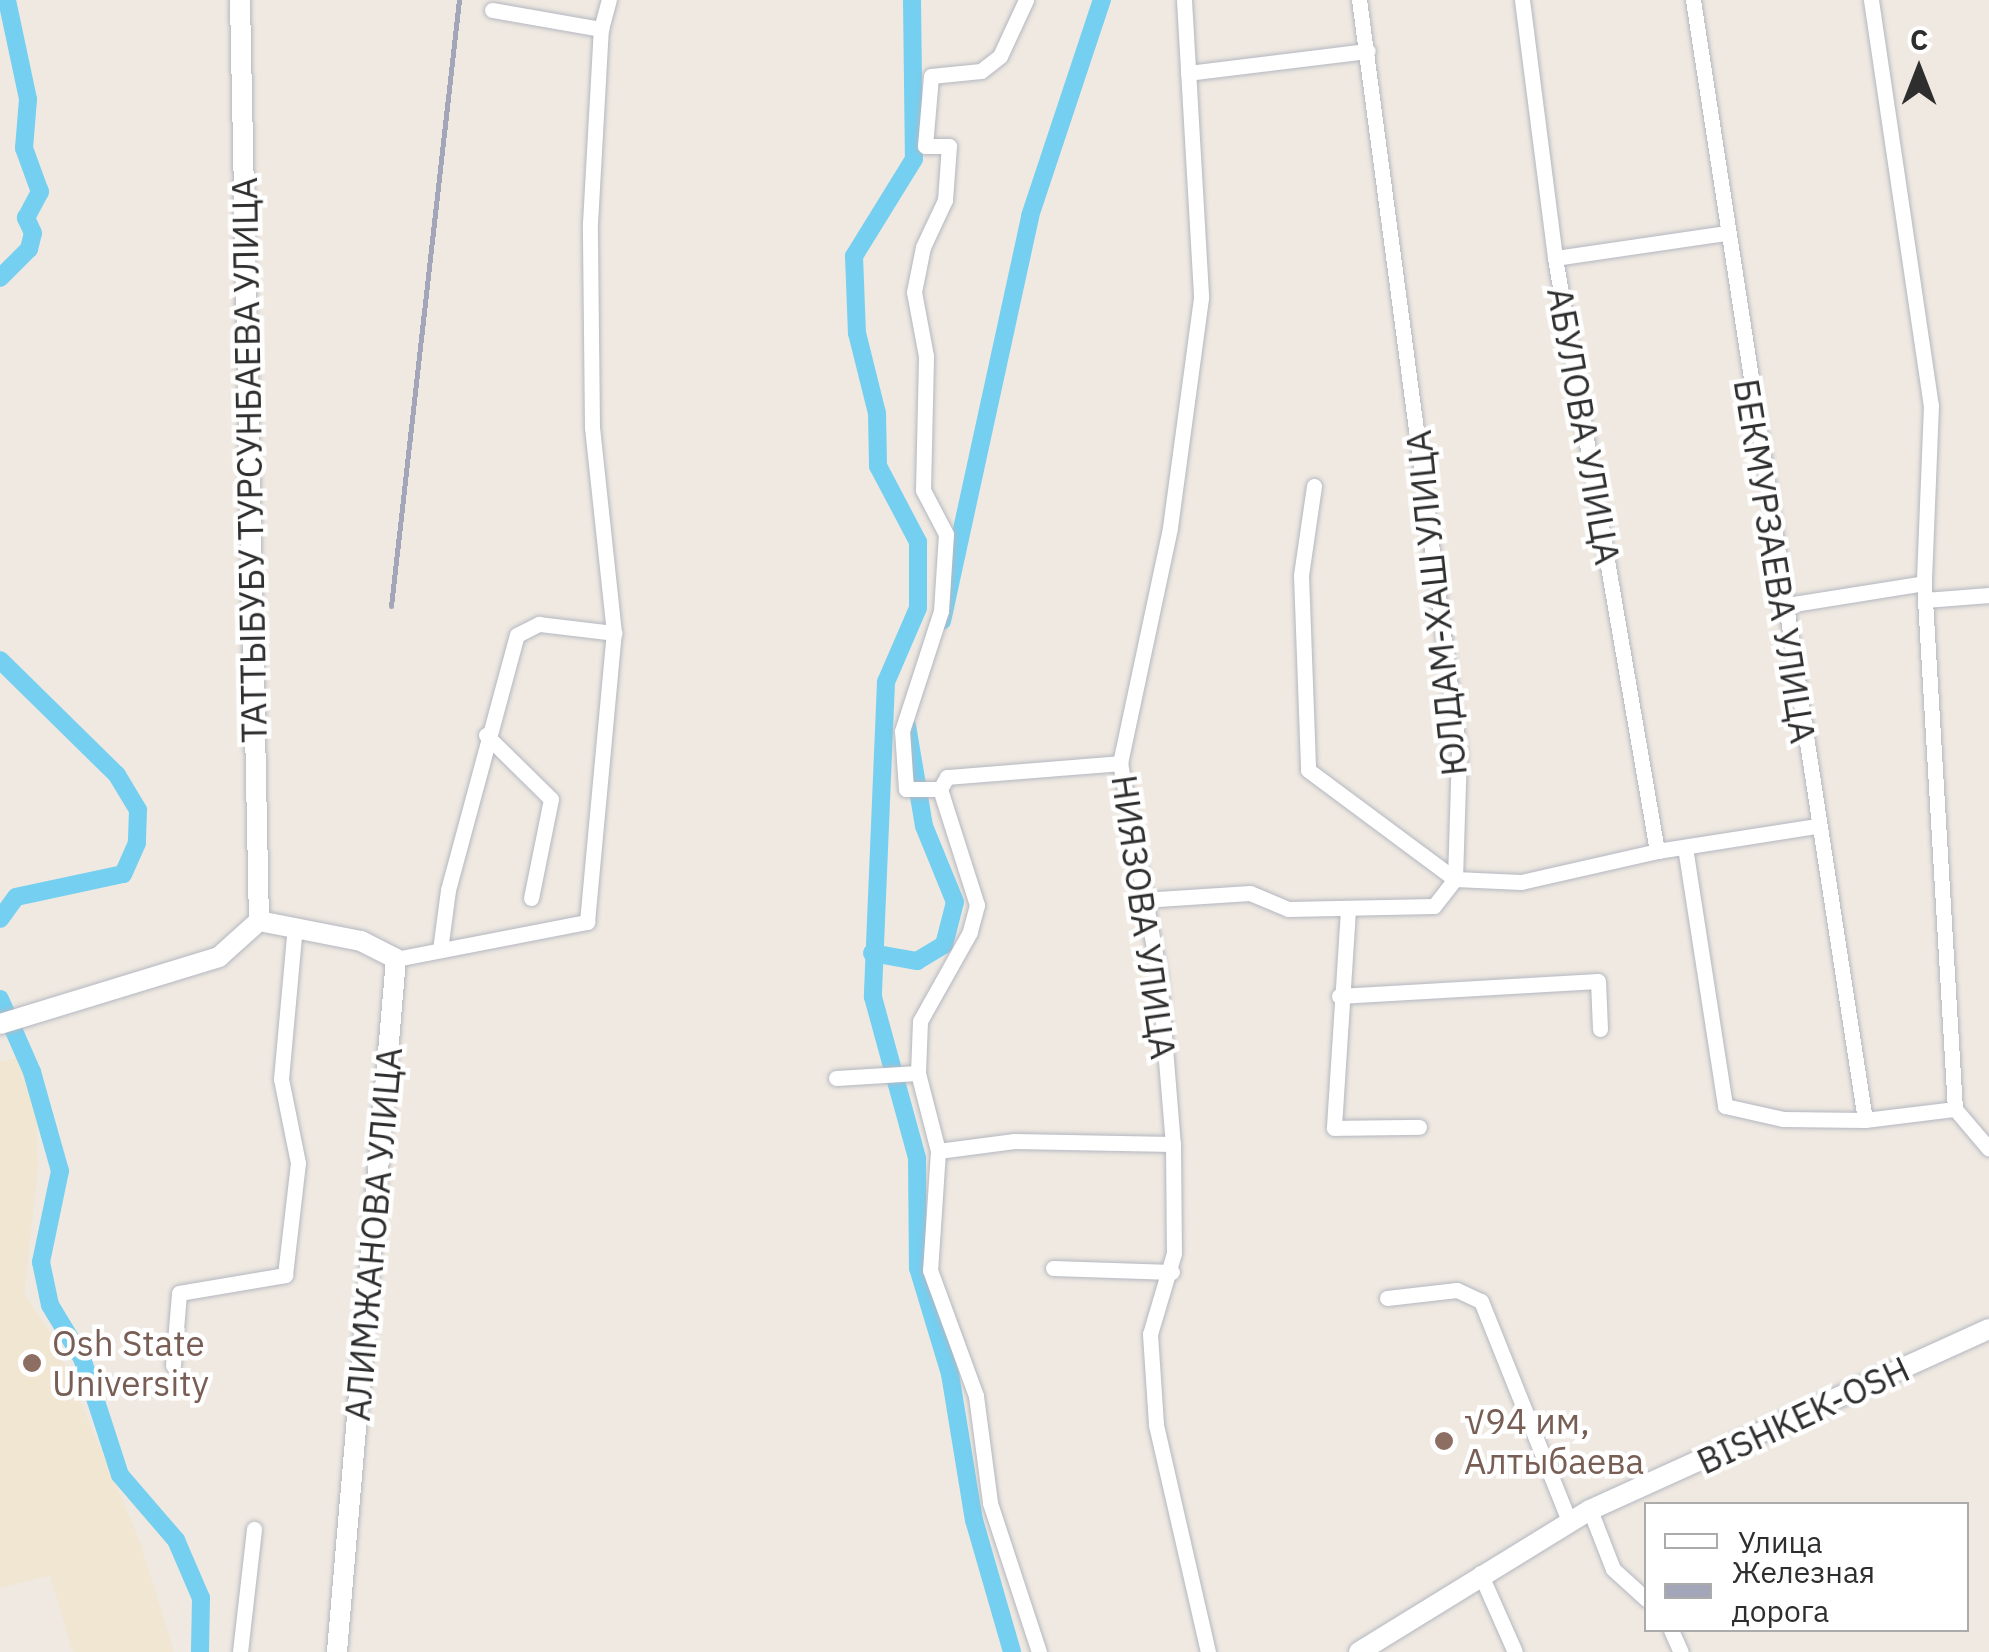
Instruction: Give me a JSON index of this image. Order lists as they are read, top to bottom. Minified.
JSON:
{"streets":{"street":["АБУЛОВА УЛИЦА","ТАТТЫБУБУ ТУРСУНБАЕВА УЛИЦА","БЕКМУРЗАЕВА УЛИЦА","ЮЛДАМ-ХАШ УЛИЦА","НИЯЗОВА УЛИЦА","АЛИМЖАНОВА УЛИЦА","BISHKEK-OSH"]},"places":["Osh State University","√94 им, Алтыбаева"],"legend":["Улица","Железная дорога"],"north":"top"}
